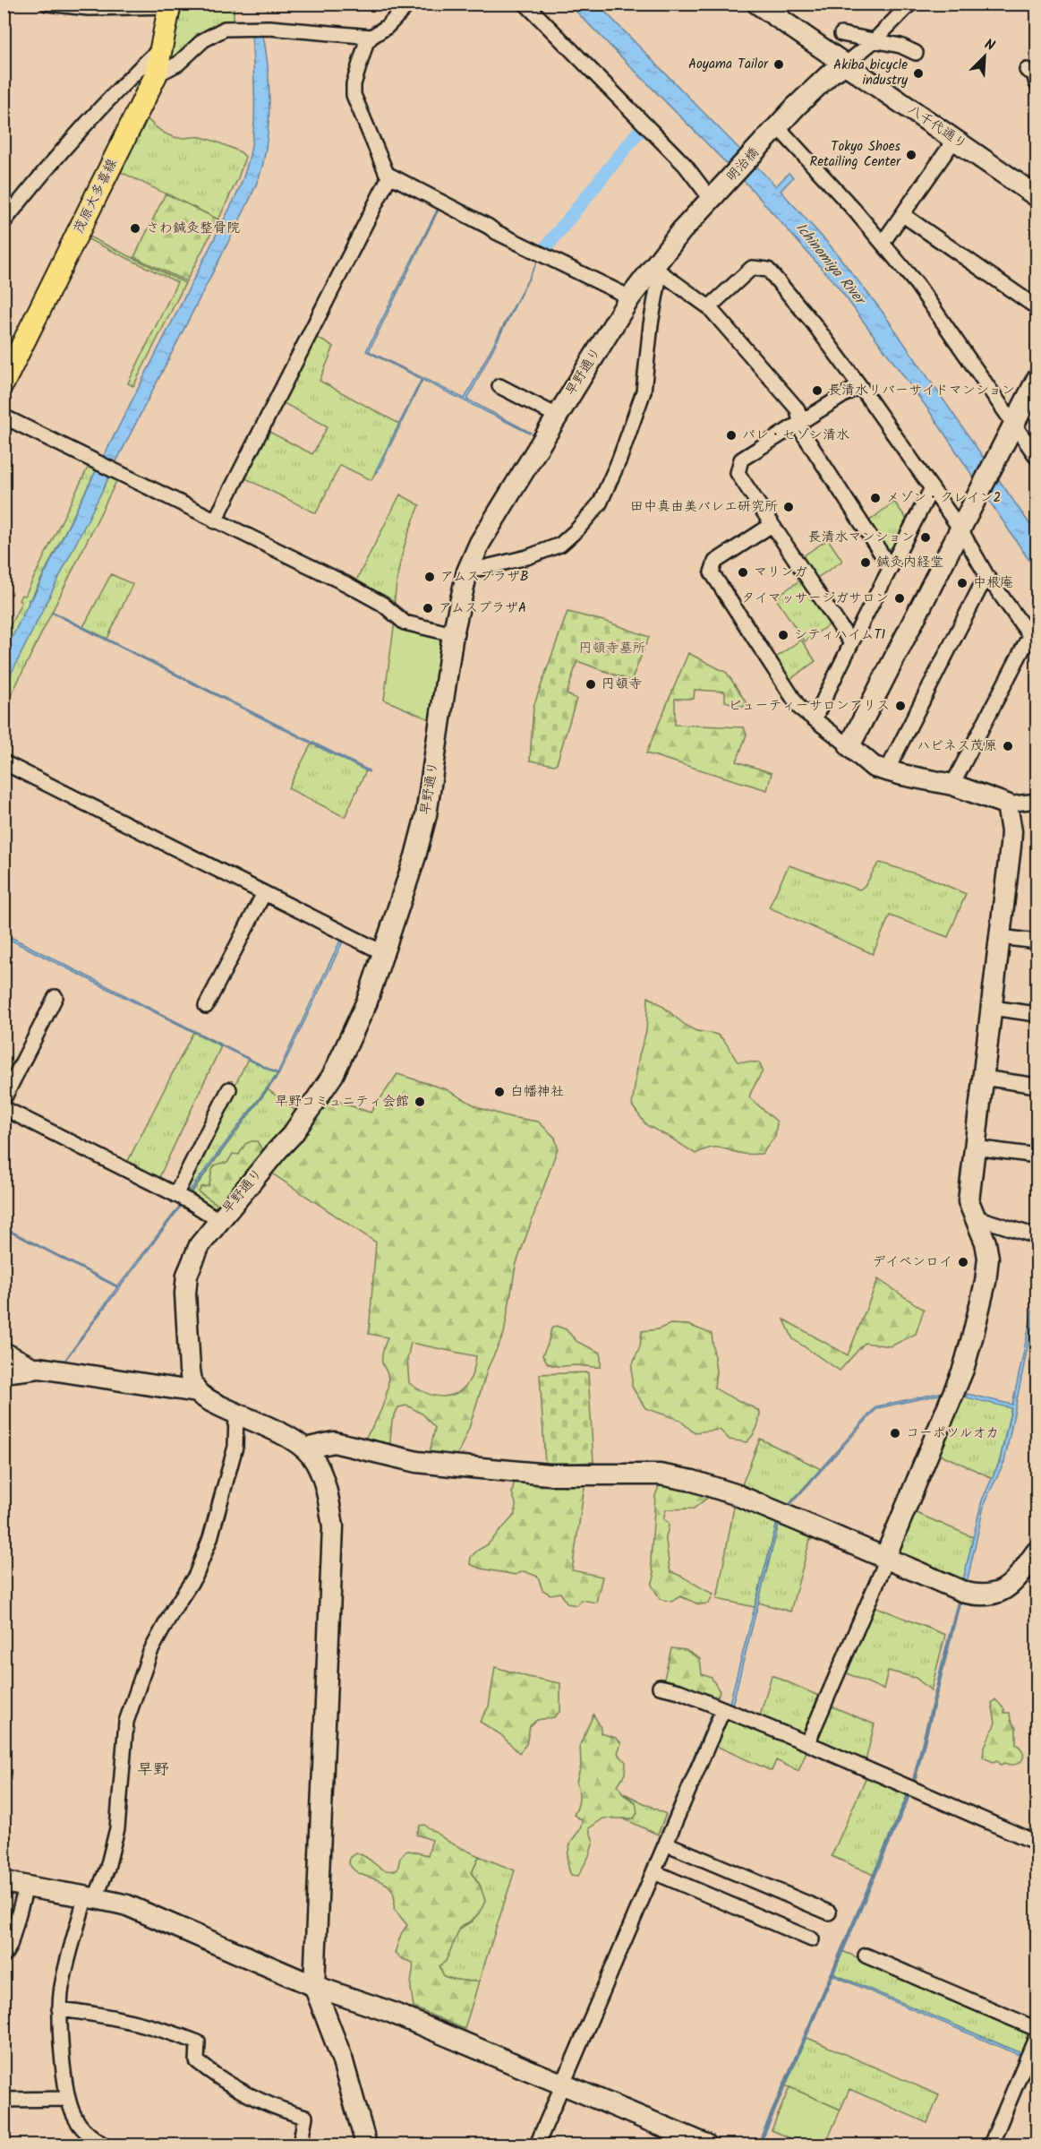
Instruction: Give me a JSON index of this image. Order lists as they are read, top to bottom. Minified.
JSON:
{"streets":{"main road":["茂原大多喜線"],"street":["八千代通り","明治橋","早野通り"]},"crossings":[["明治橋","早野通り"]],"districts":["早野"],"water":["Ichinomiya River"],"parks":["円頓寺墓所"],"places":["Aoyama Tailor","Akiba bicycle industry","Tokyo Shoes Retailing Center","さわ鍼灸整骨院","長清水リバーサイドマンション","パレ・セゾン清水","メゾン・クレイン2","田中真由美バレエ研究所","長清水マンション","鍼灸内経堂","マリンガ","アムスプラザB","中根庵","タイマッサージガサロン","アムスプラザA","シティハイムT1","円頓寺","ビューティーサロンアリス","ハピネス茂原","白幡神社","早野コミュニティ会館","デイベンロイ","コーポツルオカ"],"north":"top right"}
